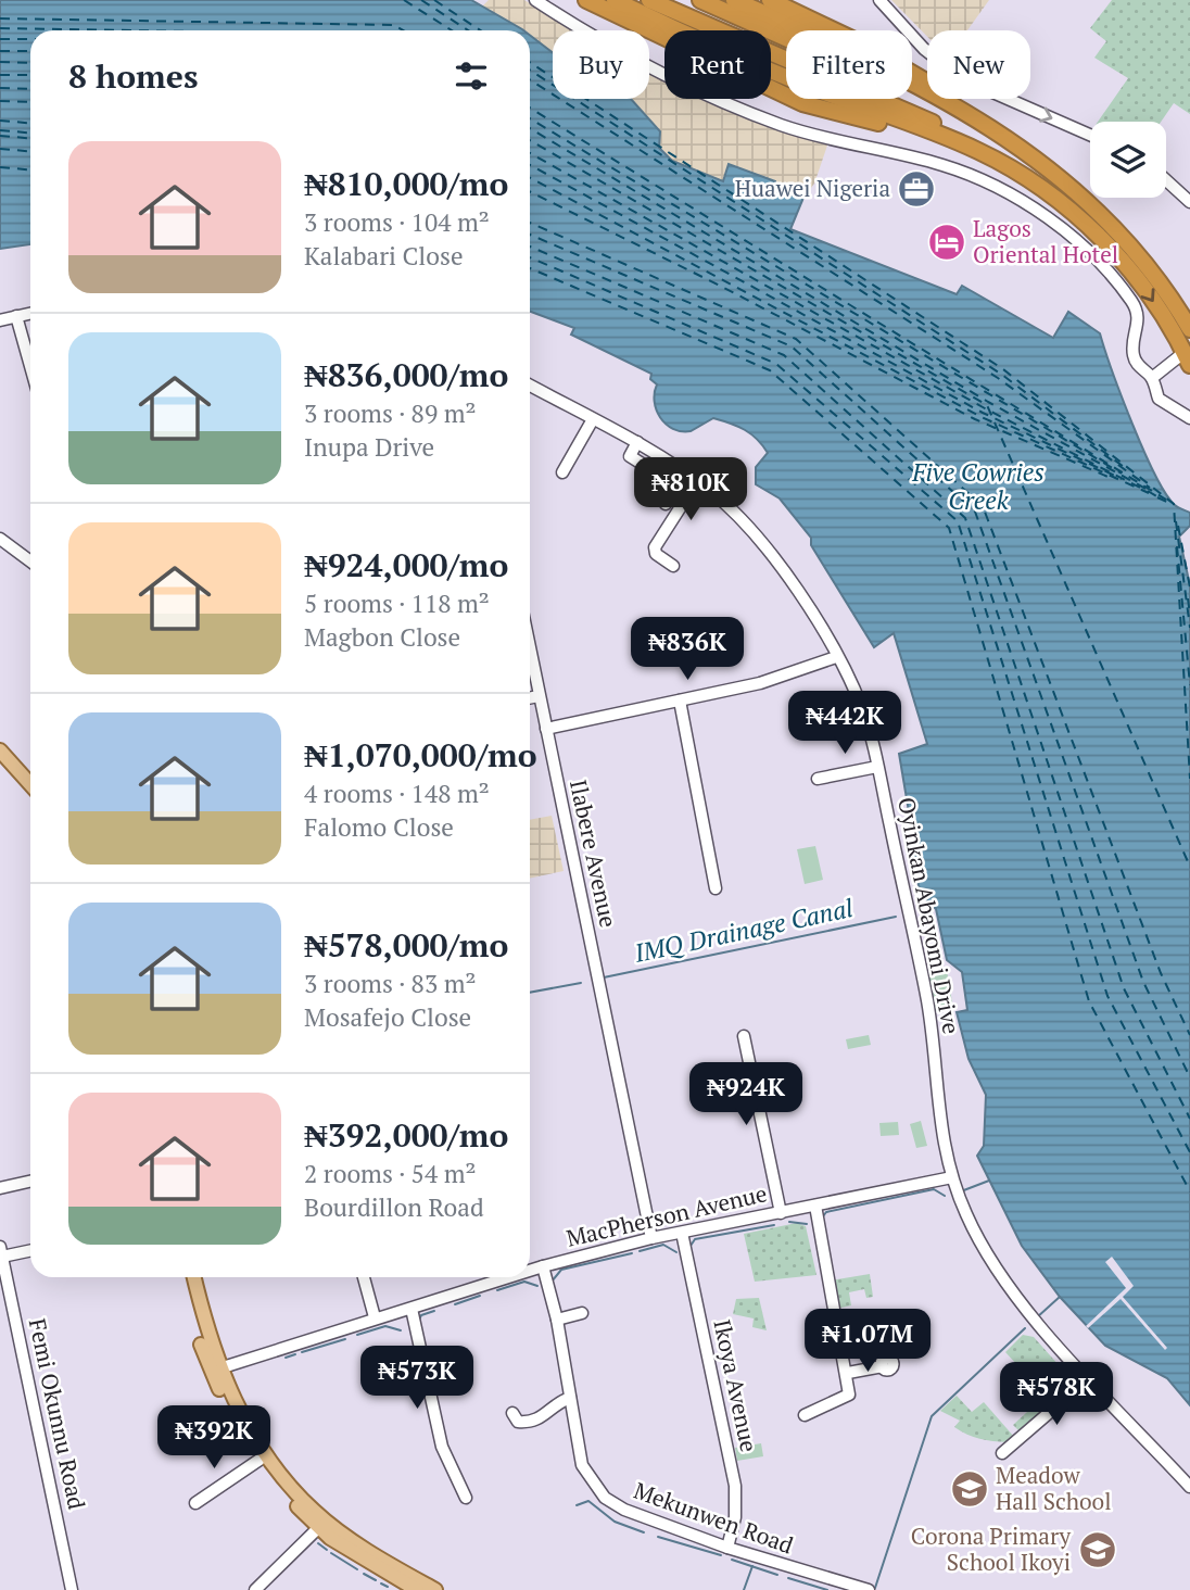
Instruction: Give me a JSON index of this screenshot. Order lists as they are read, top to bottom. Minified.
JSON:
{"streets":{"street":["Ilabere Avenue","Oyinkan Abayomi Drive","MacPherson Avenue","Ikoya Avenue","Femi Okunnu Road","Mekunwen Road"]},"crossings":[["Ilabere Avenue","MacPherson Avenue"],["Oyinkan Abayomi Drive","MacPherson Avenue"],["MacPherson Avenue","Ikoya Avenue"],["MacPherson Avenue","Mekunwen Road"],["Ikoya Avenue","Mekunwen Road"]],"water":["Five Cowries Creek","IMQ Drainage Canal"],"places":{"office":["Huawei Nigeria"],"hotel":["Lagos Oriental Hotel"],"school or university":["Meadow Hall School","Corona Primary School Ikoyi"]},"page":{"chip":["Buy","Rent","Filters","New"],"heading":"8 homes","list":[{"name":"₦810,000/mo","note":"3 rooms · 104 m² · Kalabari Close"},{"name":"₦836,000/mo","note":"3 rooms · 89 m² · Inupa Drive"},{"name":"₦924,000/mo","note":"5 rooms · 118 m² · Magbon Close"},{"name":"₦1,070,000/mo","note":"4 rooms · 148 m² · Falomo Close"},{"name":"₦578,000/mo","note":"3 rooms · 83 m² · Mosafejo Close"},{"name":"₦392,000/mo","note":"2 rooms · 54 m² · Bourdillon Road"}],"price":["₦810K","₦836K","₦442K","₦924K","₦1.07M","₦573K","₦578K","₦392K"]}}
